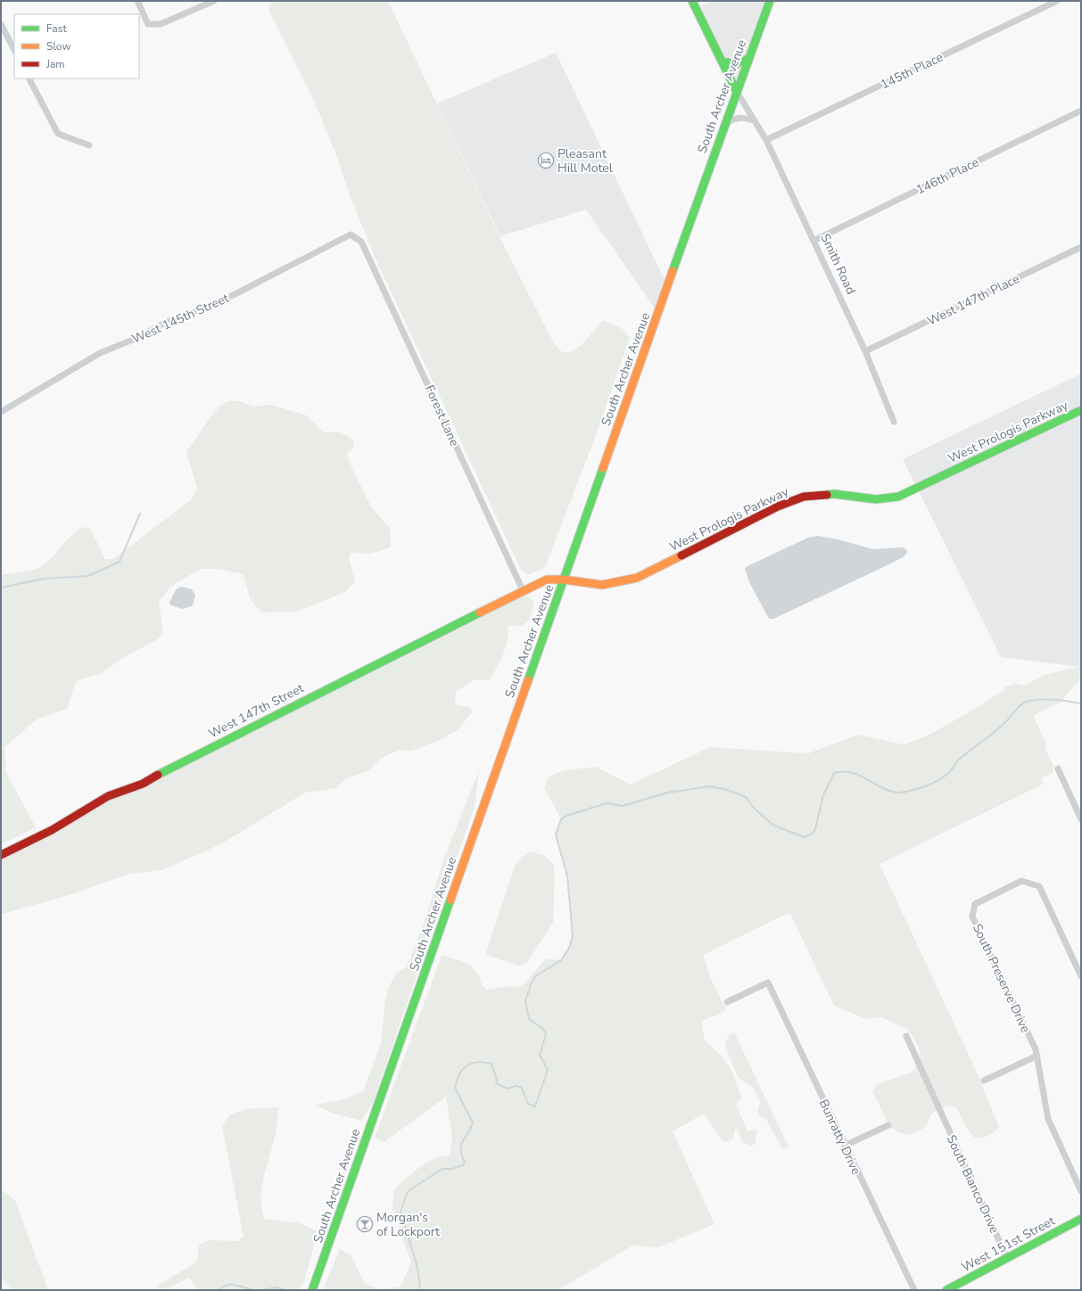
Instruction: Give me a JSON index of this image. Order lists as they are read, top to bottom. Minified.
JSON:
{"streets":{"street":["145th Place","South Archer Avenue","146th Place","Smith Road","West 147th Place","West 145th Street","Forest Lane","West Prologis Parkway","West 147th Street","South Preserve Drive","Bunratty Drive","South Bianco Drive","West 151st Street"]},"crossings":[["145th Place","Smith Road"],["South Archer Avenue","Smith Road"],["South Archer Avenue","West Prologis Parkway"],["146th Place","Smith Road"],["Smith Road","West 147th Place"],["West 145th Street","Forest Lane"],["Forest Lane","West Prologis Parkway"],["Forest Lane","West 147th Street"],["West Prologis Parkway","West 147th Street"],["South Bianco Drive","West 151st Street"]],"places":{"hotel":["Pleasant Hill Motel"],"bar":["Morgan's of Lockport"]},"legend":["Fast","Slow","Jam"]}
